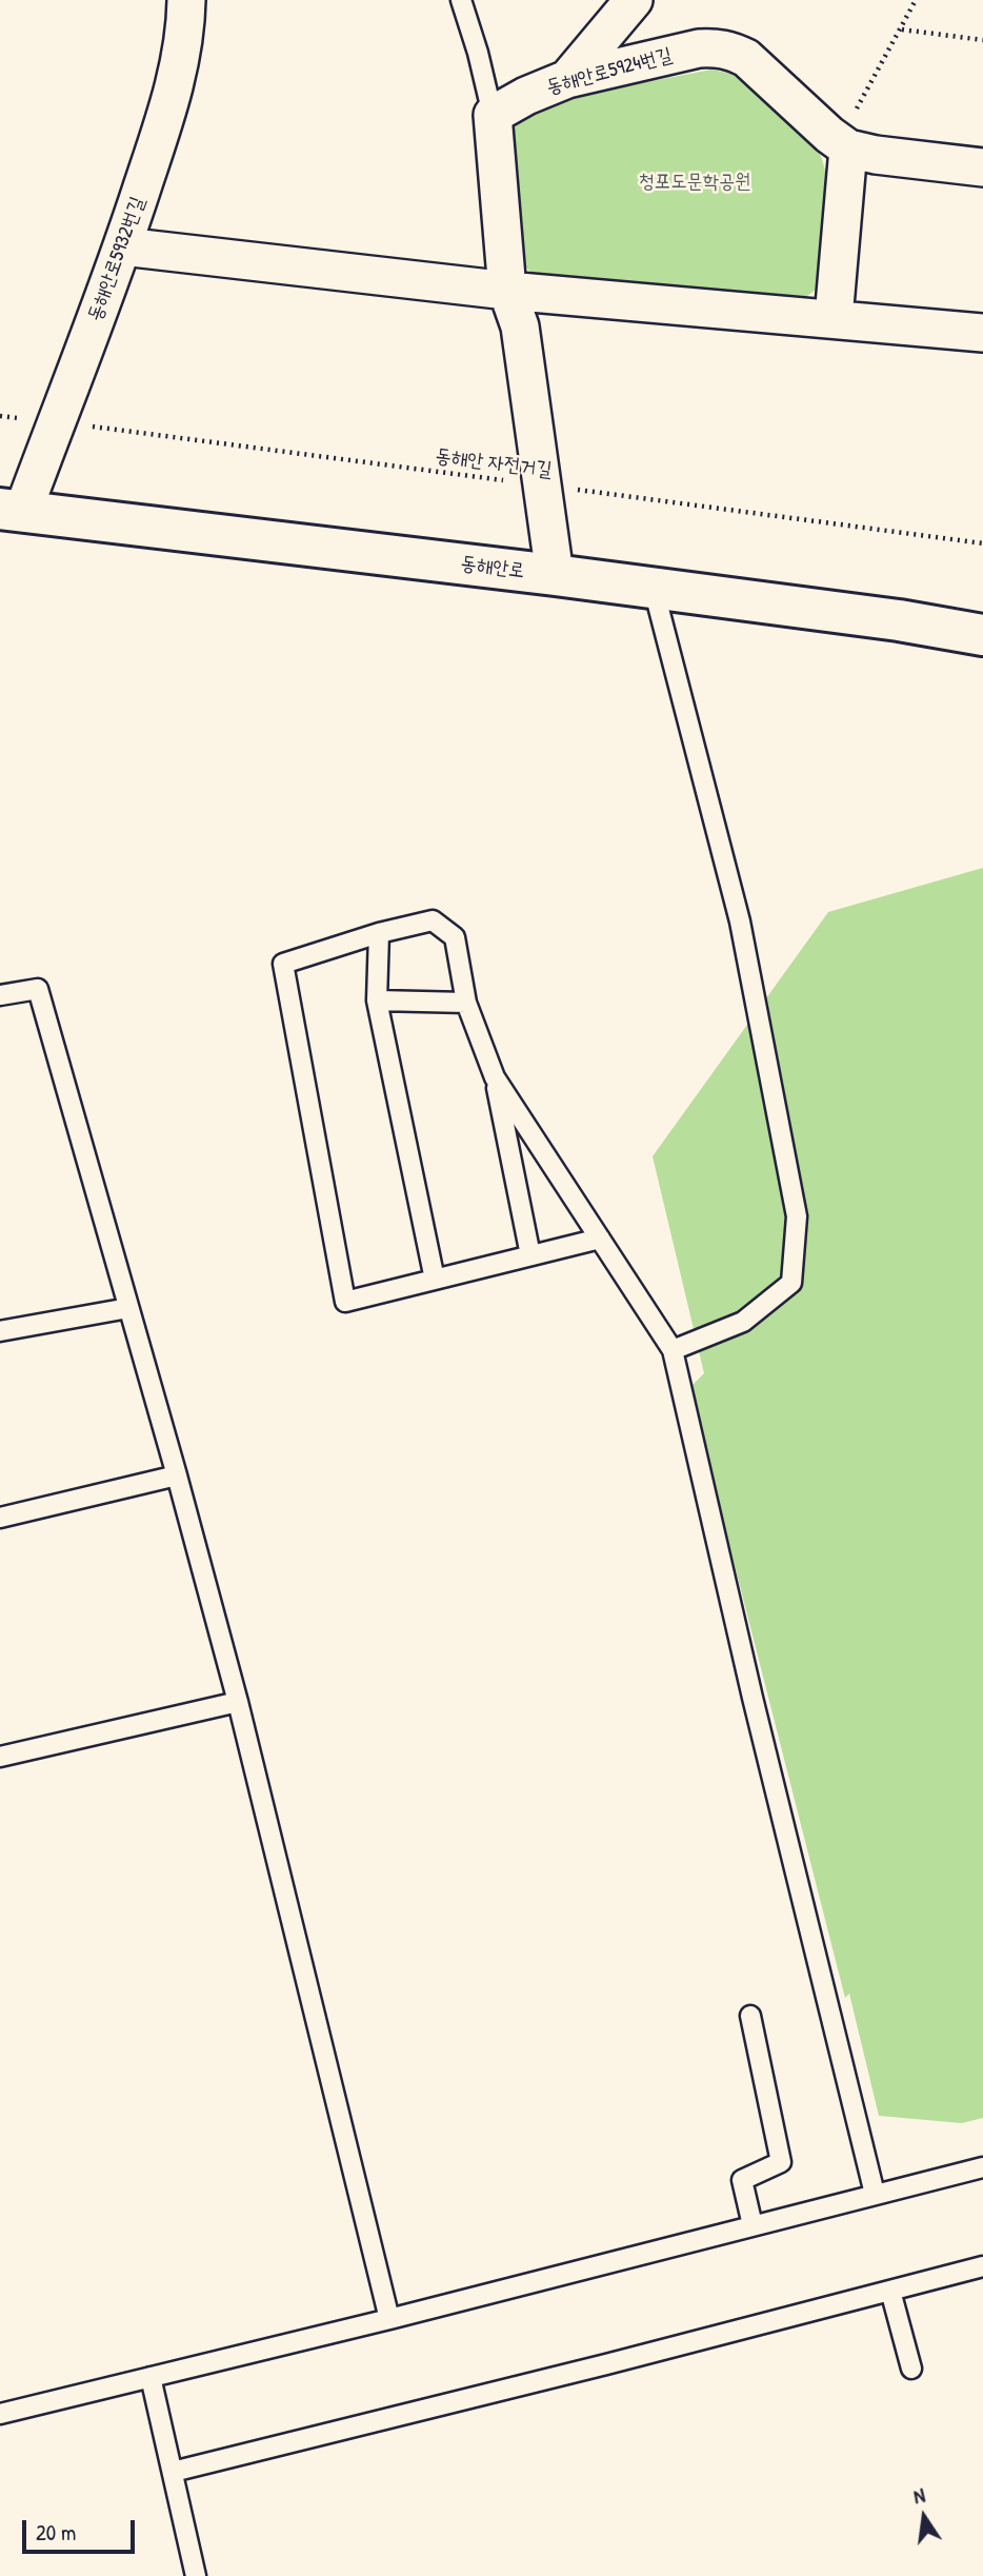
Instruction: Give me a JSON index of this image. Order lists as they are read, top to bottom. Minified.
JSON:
{"streets":{"main road":["동해안로"],"street":["동해안로5924번길","동해안로5932번길"],"path":["동해안 자전거길"]},"crossings":[["동해안로5932번길","동해안 자전거길"],["동해안로5932번길","동해안로"]],"parks":["청포도문학공원"],"scale_bar":"20 m","north":"top"}
